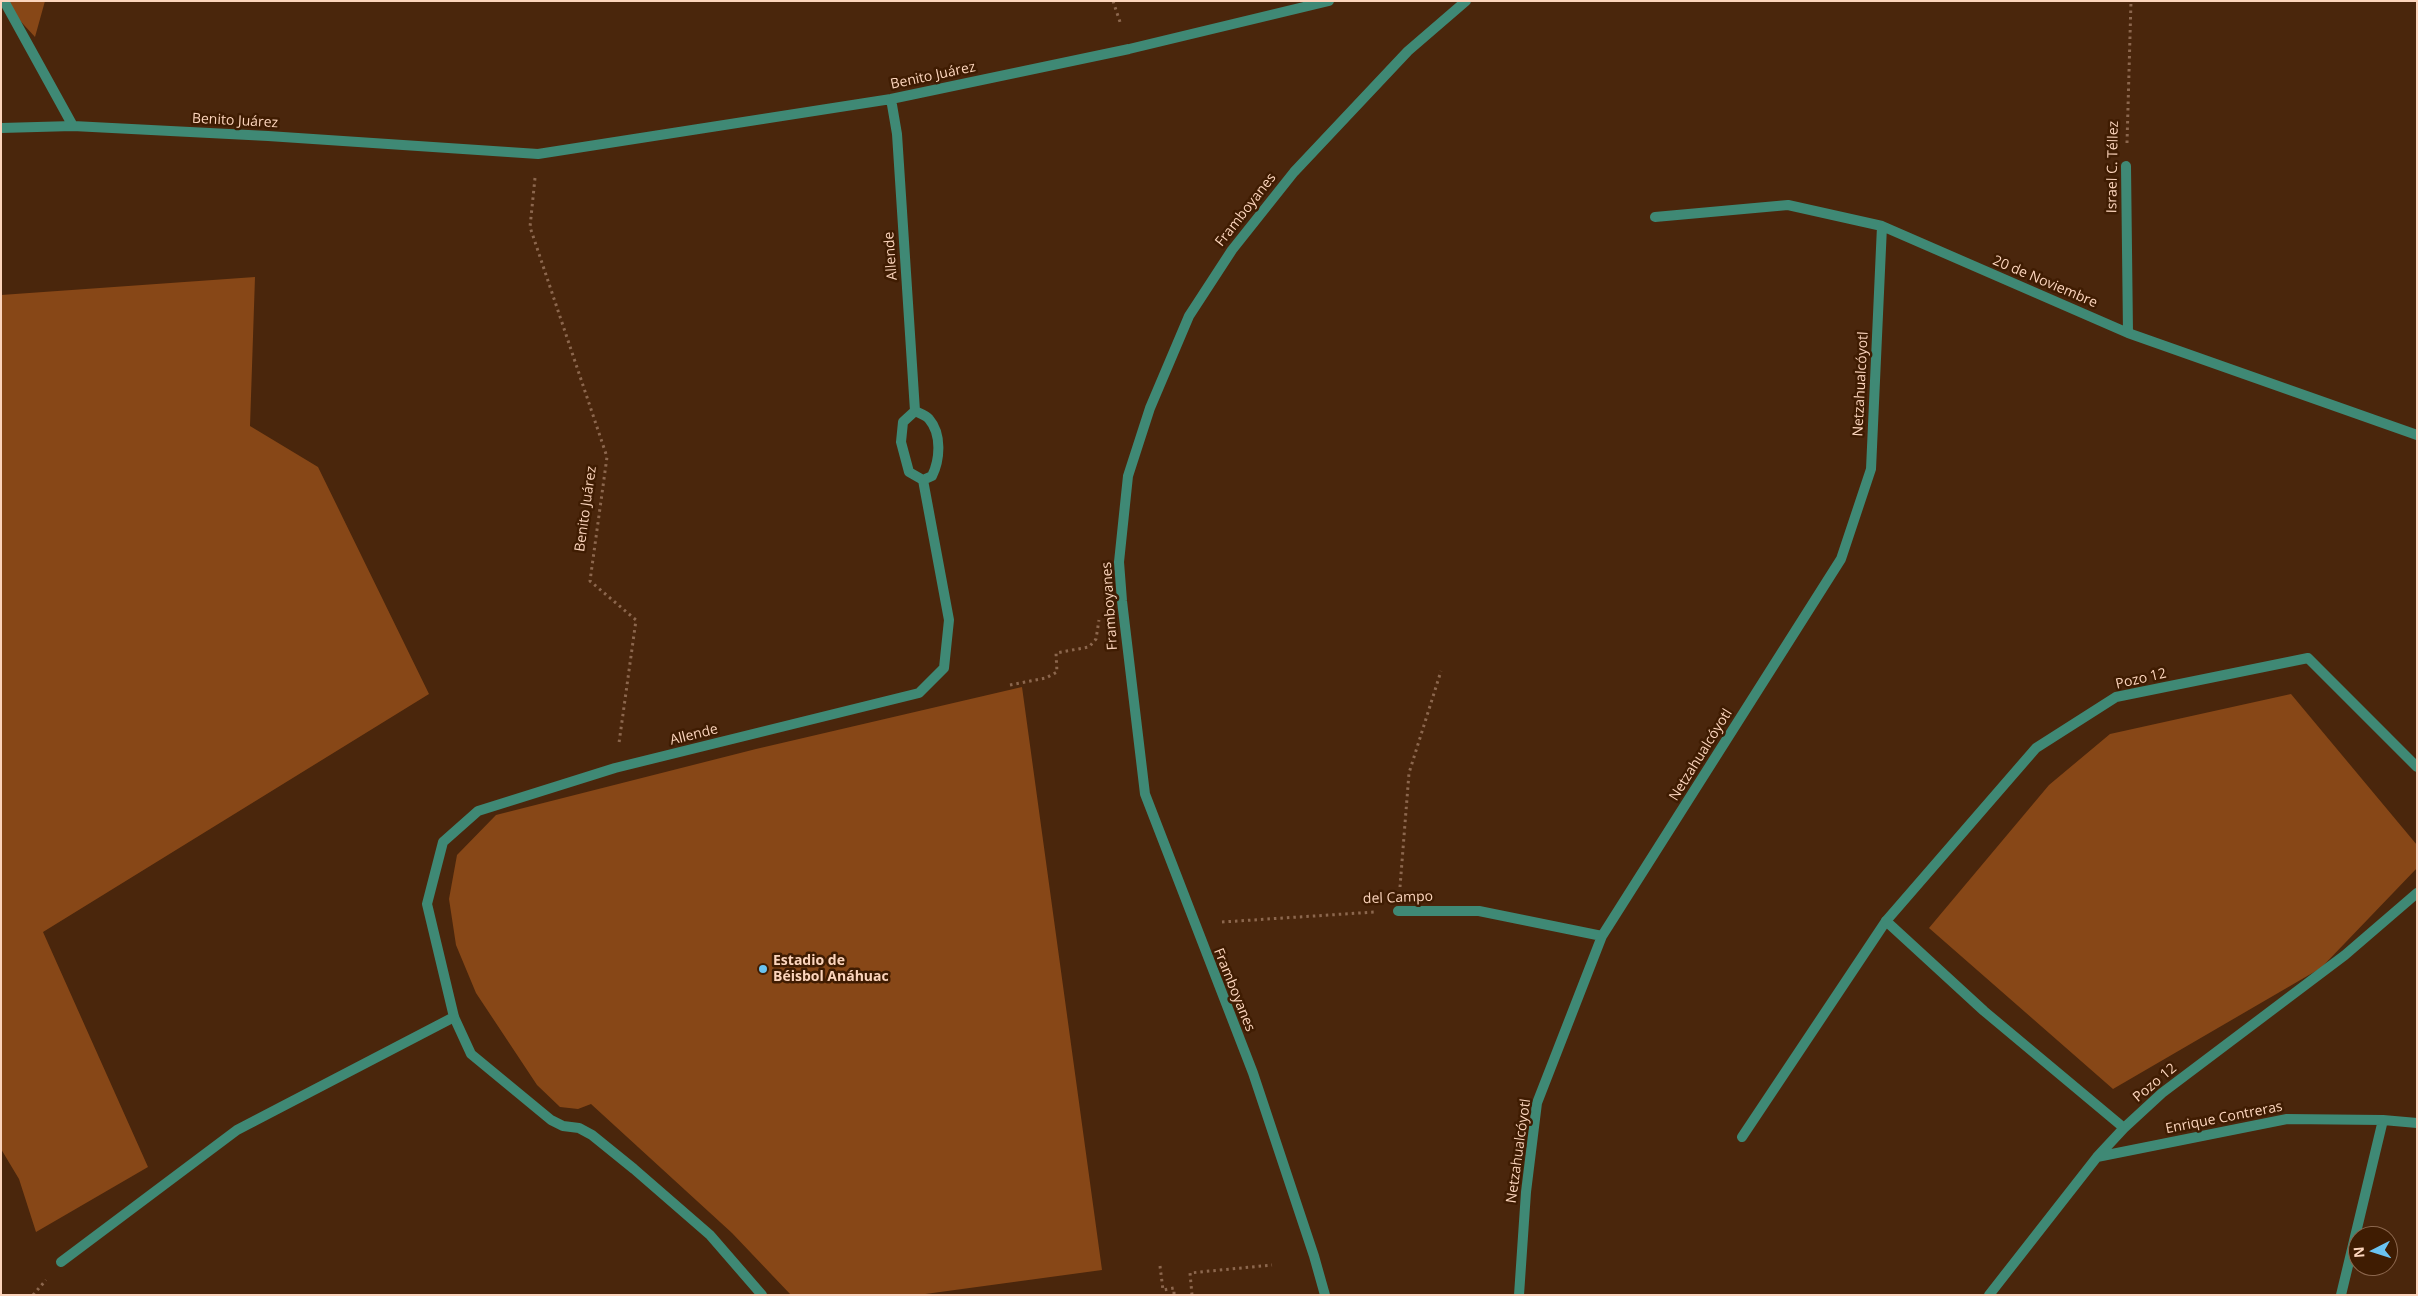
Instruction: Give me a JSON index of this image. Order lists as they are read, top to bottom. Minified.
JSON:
{"streets":{"street":["Benito Juárez","Israel C. Téllez","Framboyanes","Allende","20 de Noviembre","Netzahualcóyotl","Pozo 12","del Campo","Enrique Contreras"]},"crossings":[["Benito Juárez","Allende"],["Israel C. Téllez","20 de Noviembre"],["Framboyanes","del Campo"],["20 de Noviembre","Netzahualcóyotl"],["Netzahualcóyotl","del Campo"],["Pozo 12","Enrique Contreras"]],"places":["Estadio de Béisbol Anáhuac"],"north":"left"}
